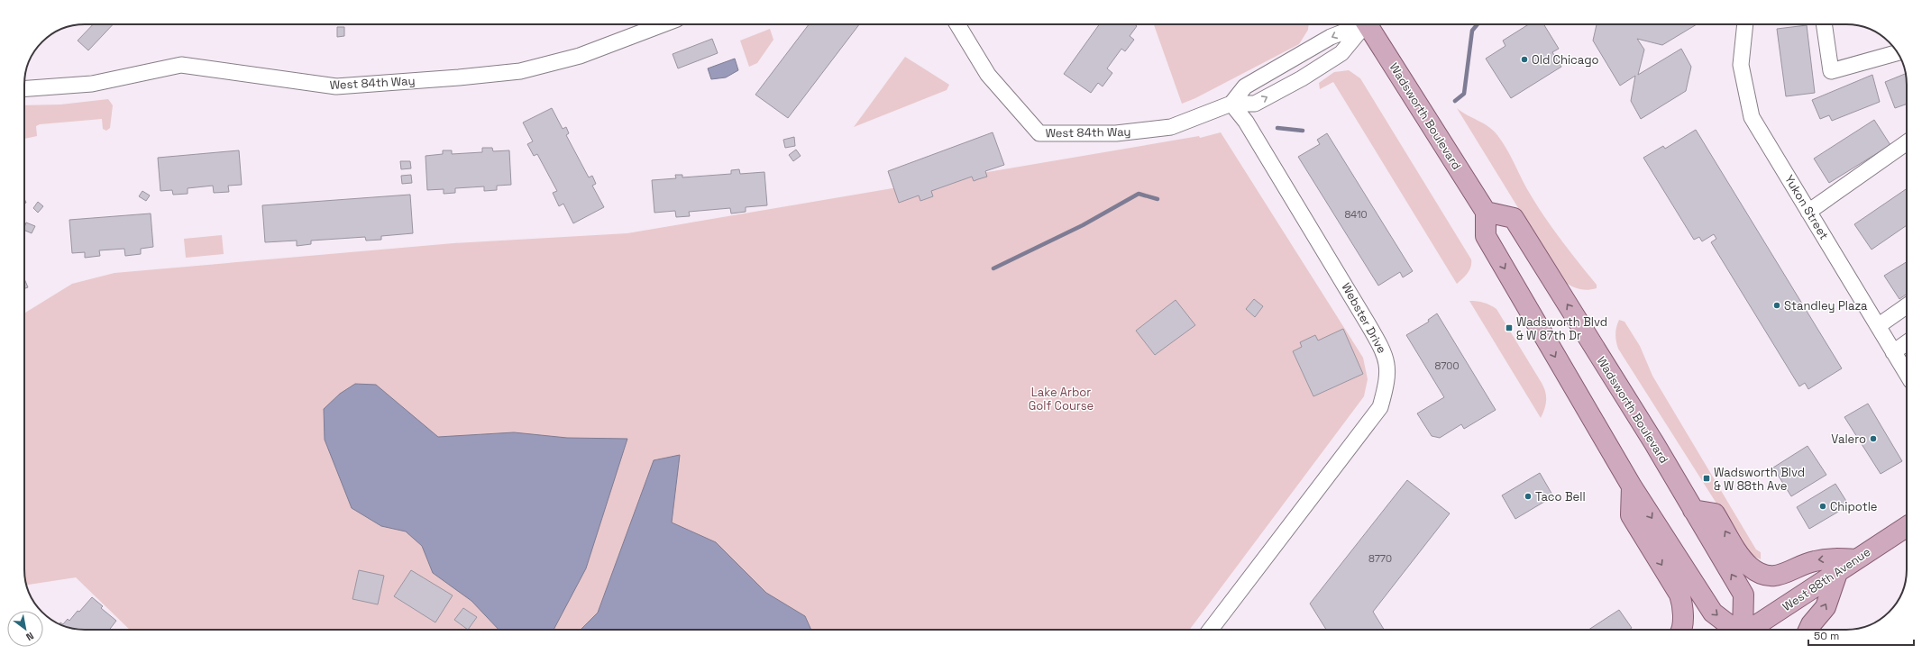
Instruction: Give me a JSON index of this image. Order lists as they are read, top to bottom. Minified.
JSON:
{"streets":{"main road":["Wadsworth Boulevard","West 88th Avenue"],"street":["West 84th Way","Yukon Street","Webster Drive"]},"crossings":[["West 84th Way","Webster Drive"]],"parks":["Lake Arbor Golf Course"],"places":{"other":["Old Chicago","Standley Plaza","Valero","Taco Bell","Chipotle"],"transit":["Wadsworth Blvd & W 87th Dr","Wadsworth Blvd & W 88th Ave"]},"house_numbers":["8410","8700","8770"],"scale_bar":"50 m","north":"bottom right"}
